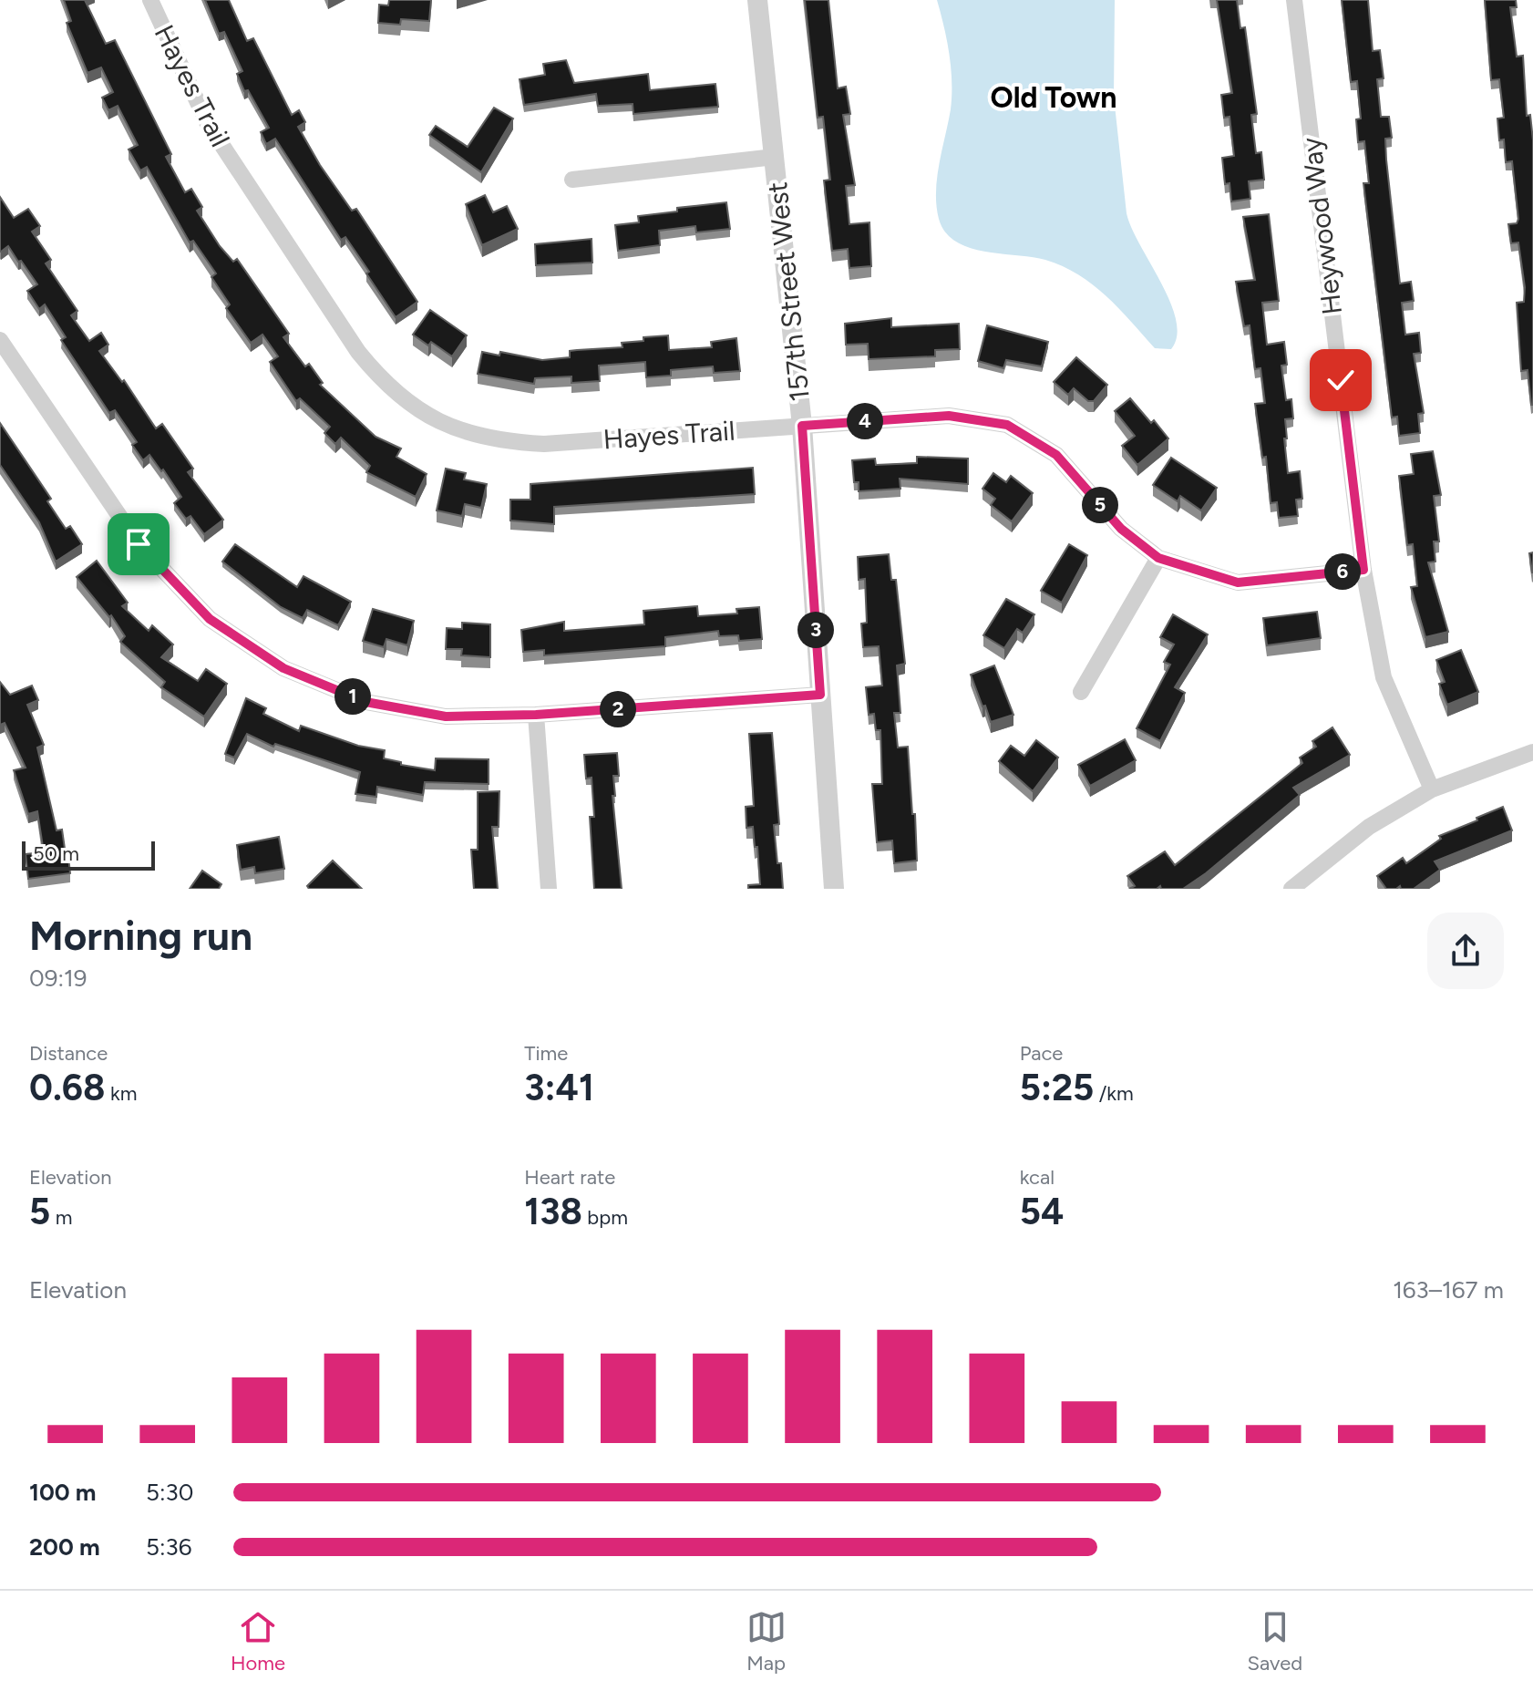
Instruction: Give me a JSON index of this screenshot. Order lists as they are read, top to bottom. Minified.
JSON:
{"streets":{"street":["Hayes Trail","Heywood Way","157th Street West"]},"crossings":[["Hayes Trail","Heywood Way"],["Hayes Trail","157th Street West"]],"districts":["Old Town"],"scale_bar":"50 m","page":{"pins":["4","5","6","3","1","2"],"scale":"50 m","heading":["Morning run","09:19"],"stats":[["Distance","0.68 km"],["Time","3:41"],["Pace","5:25 /km"],["Elevation","5 m"],["Heart rate","138 bpm"],["kcal","54"]],"chart":["Elevation","163–167 m"],"list":[{"name":"100 m","note":"5:30"},{"name":"200 m","note":"5:36"}],"tabs":["Home","Map","Saved"]}}
